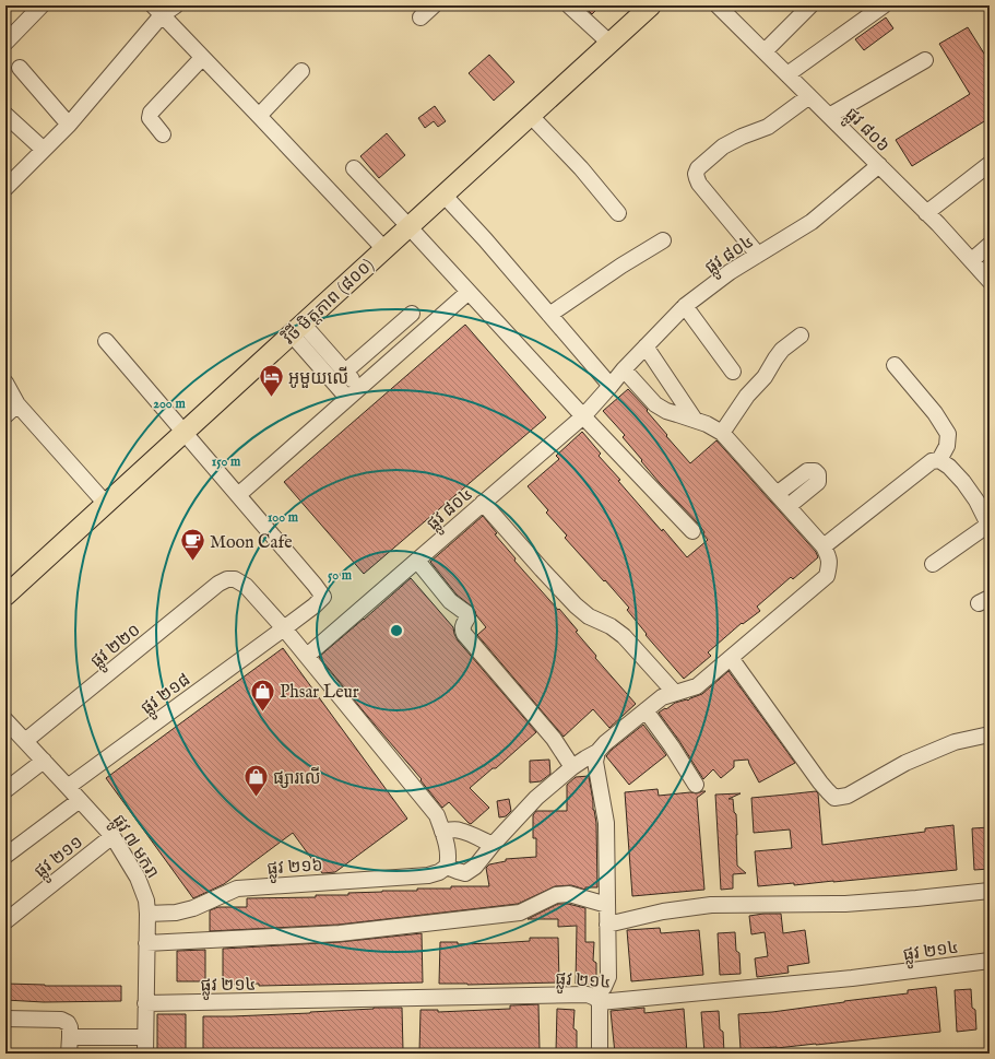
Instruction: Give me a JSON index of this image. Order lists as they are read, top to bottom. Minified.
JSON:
{"streets":{"main road":["វិថី មិត្តភាព (៨០០)"],"street":["ផ្លូវ ៨០៦","ផ្លូវ ៨០៤","ផ្លូវ ២២០","ផ្លូវ ២១៨","ផ្លូវ ៧ មករា","ផ្លូវ ២១១","ផ្លូវ ២១៦","ផ្លូវ ២១៤"]},"crossings":[["ផ្លូវ ៨០៦","ផ្លូវ ៨០៤"],["ផ្លូវ ២២០","ផ្លូវ ២១៨"],["ផ្លូវ ២២០","ផ្លូវ ៧ មករា"],["ផ្លូវ ២១៨","ផ្លូវ ៧ មករា"],["ផ្លូវ ៧ មករា","ផ្លូវ ២១១"],["ផ្លូវ ៧ មករា","ផ្លូវ ២១៦"],["ផ្លូវ ៧ មករា","ផ្លូវ ២១៤"]],"places":{"hotel":["អូមួយលេី"],"cafe":["Moon Cafe"],"shop":["Phsar Leur","ផ្សារលើ"]},"rings":["200 m","150 m","100 m","50 m"]}
